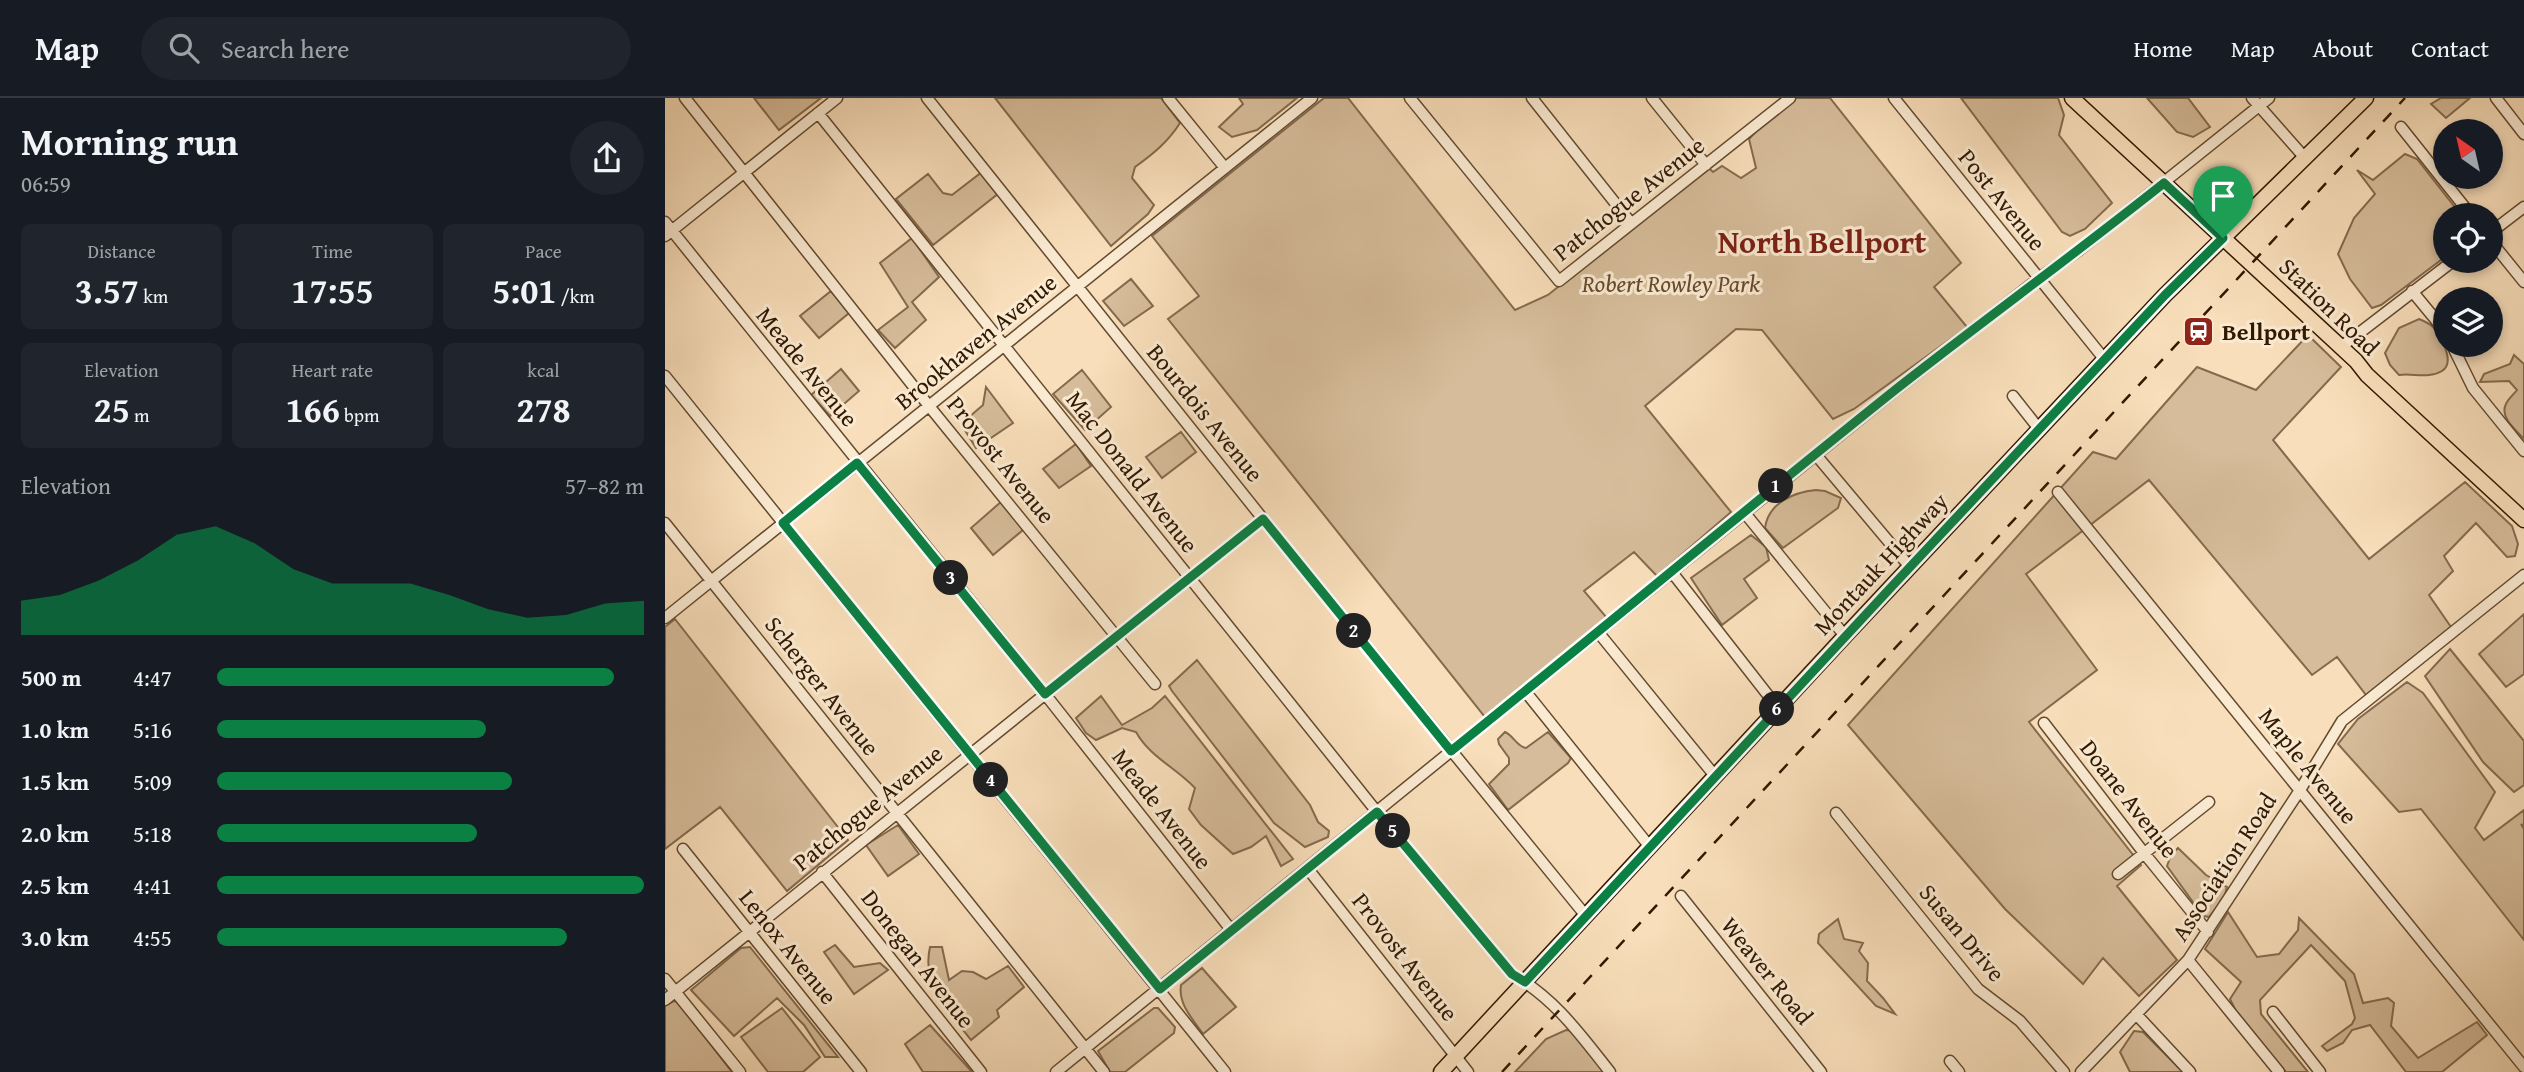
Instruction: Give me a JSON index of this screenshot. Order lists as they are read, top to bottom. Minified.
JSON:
{"streets":{"main road":["Station Road","Montauk Highway"],"street":["Patchogue Avenue","Post Avenue","Brookhaven Avenue","Meade Avenue","Bourdois Avenue","Provost Avenue","Mac Donald Avenue","Scherger Avenue","Maple Avenue","Doane Avenue","Association Road","Susan Drive","Lenox Avenue","Donegan Avenue","Weaver Road"]},"crossings":[["Patchogue Avenue","Meade Avenue"],["Patchogue Avenue","Bourdois Avenue"],["Patchogue Avenue","Provost Avenue"],["Patchogue Avenue","Mac Donald Avenue"],["Patchogue Avenue","Scherger Avenue"],["Patchogue Avenue","Lenox Avenue"],["Patchogue Avenue","Donegan Avenue"],["Post Avenue","Montauk Highway"],["Station Road","Montauk Highway"],["Brookhaven Avenue","Meade Avenue"],["Brookhaven Avenue","Bourdois Avenue"],["Brookhaven Avenue","Provost Avenue"],["Brookhaven Avenue","Mac Donald Avenue"],["Brookhaven Avenue","Scherger Avenue"],["Bourdois Avenue","Montauk Highway"],["Provost Avenue","Montauk Highway"],["Mac Donald Avenue","Montauk Highway"],["Maple Avenue","Association Road"],["Doane Avenue","Association Road"]],"districts":["North Bellport"],"parks":["Robert Rowley Park"],"places":{"station":["Bellport"]},"north":"top left","page":{"header":"Map","search":"Search here","nav":["Home","Map","About","Contact"],"heading":["Morning run","06:59"],"stats":[["Distance","3.57 km"],["Time","17:55"],["Pace","5:01 /km"],["Elevation","25 m"],["Heart rate","166 bpm"],["kcal","278"]],"chart":["Elevation","57–82 m"],"pins":["1","3","2","6","4","5"],"list":[{"name":"500 m","note":"4:47"},{"name":"1.0 km","note":"5:16"},{"name":"1.5 km","note":"5:09"},{"name":"2.0 km","note":"5:18"},{"name":"2.5 km","note":"4:41"},{"name":"3.0 km","note":"4:55"}]}}
